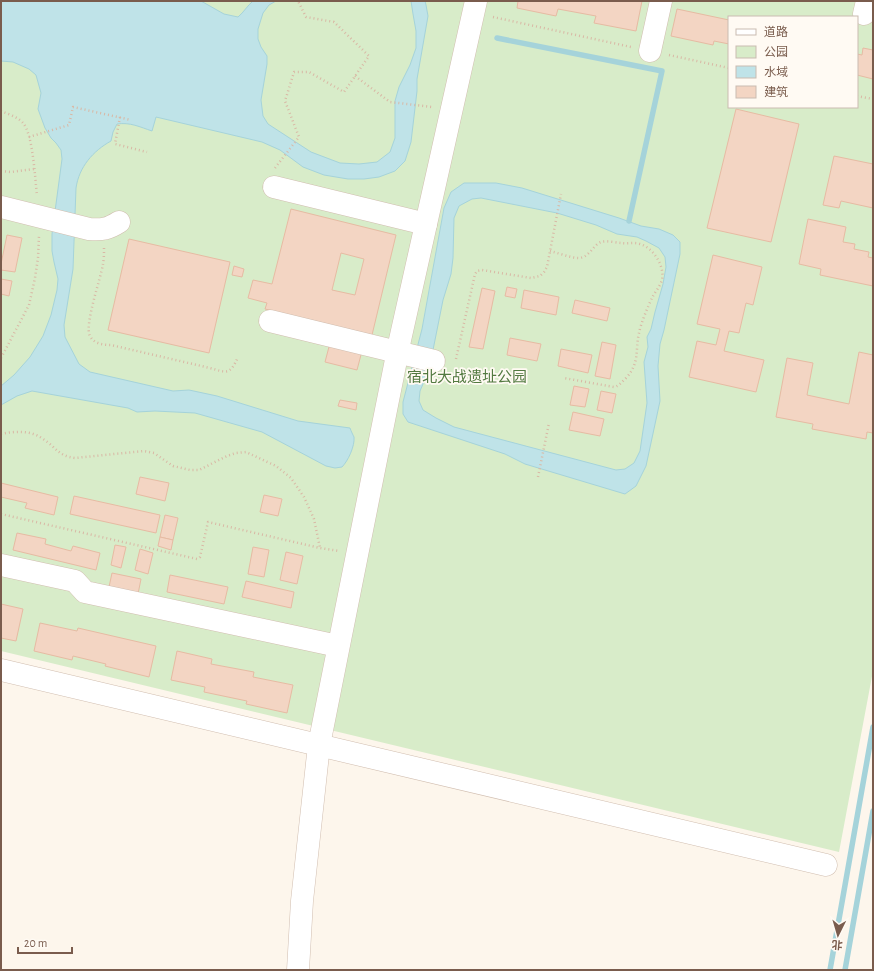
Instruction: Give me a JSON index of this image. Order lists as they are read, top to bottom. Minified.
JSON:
{"parks":["宿北大战遗址公园"],"legend":["道路","公园","水域","建筑"],"scale_bar":"20 m","north":"bottom"}
